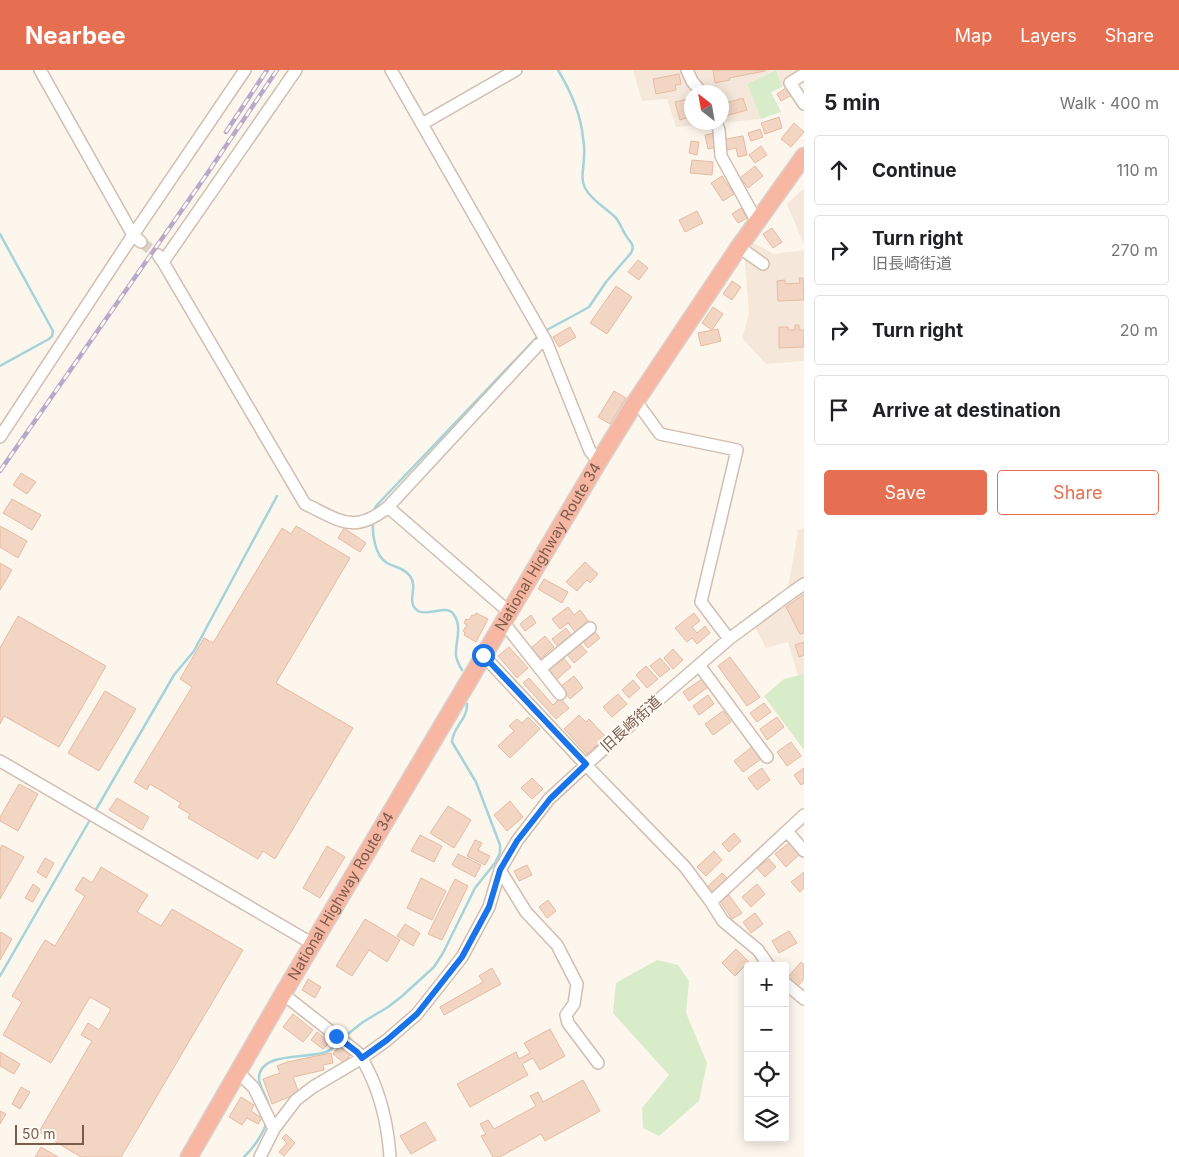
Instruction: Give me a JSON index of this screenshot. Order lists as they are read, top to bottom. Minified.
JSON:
{"streets":{"highway":["National Highway Route 34"],"street":["旧長崎街道"]},"scale_bar":"50 m","north":"top left","page":{"header":"Nearbee","nav":["Map","Layers","Share"],"heading":["5 min","Walk · 400 m"],"list":[["Continue","110 m"],["Turn right","旧長崎街道","270 m"],["Turn right","20 m"],"Arrive at destination"],"buttons":["Save","Share"],"map_buttons":["+","−"],"scale":"50 m"}}
